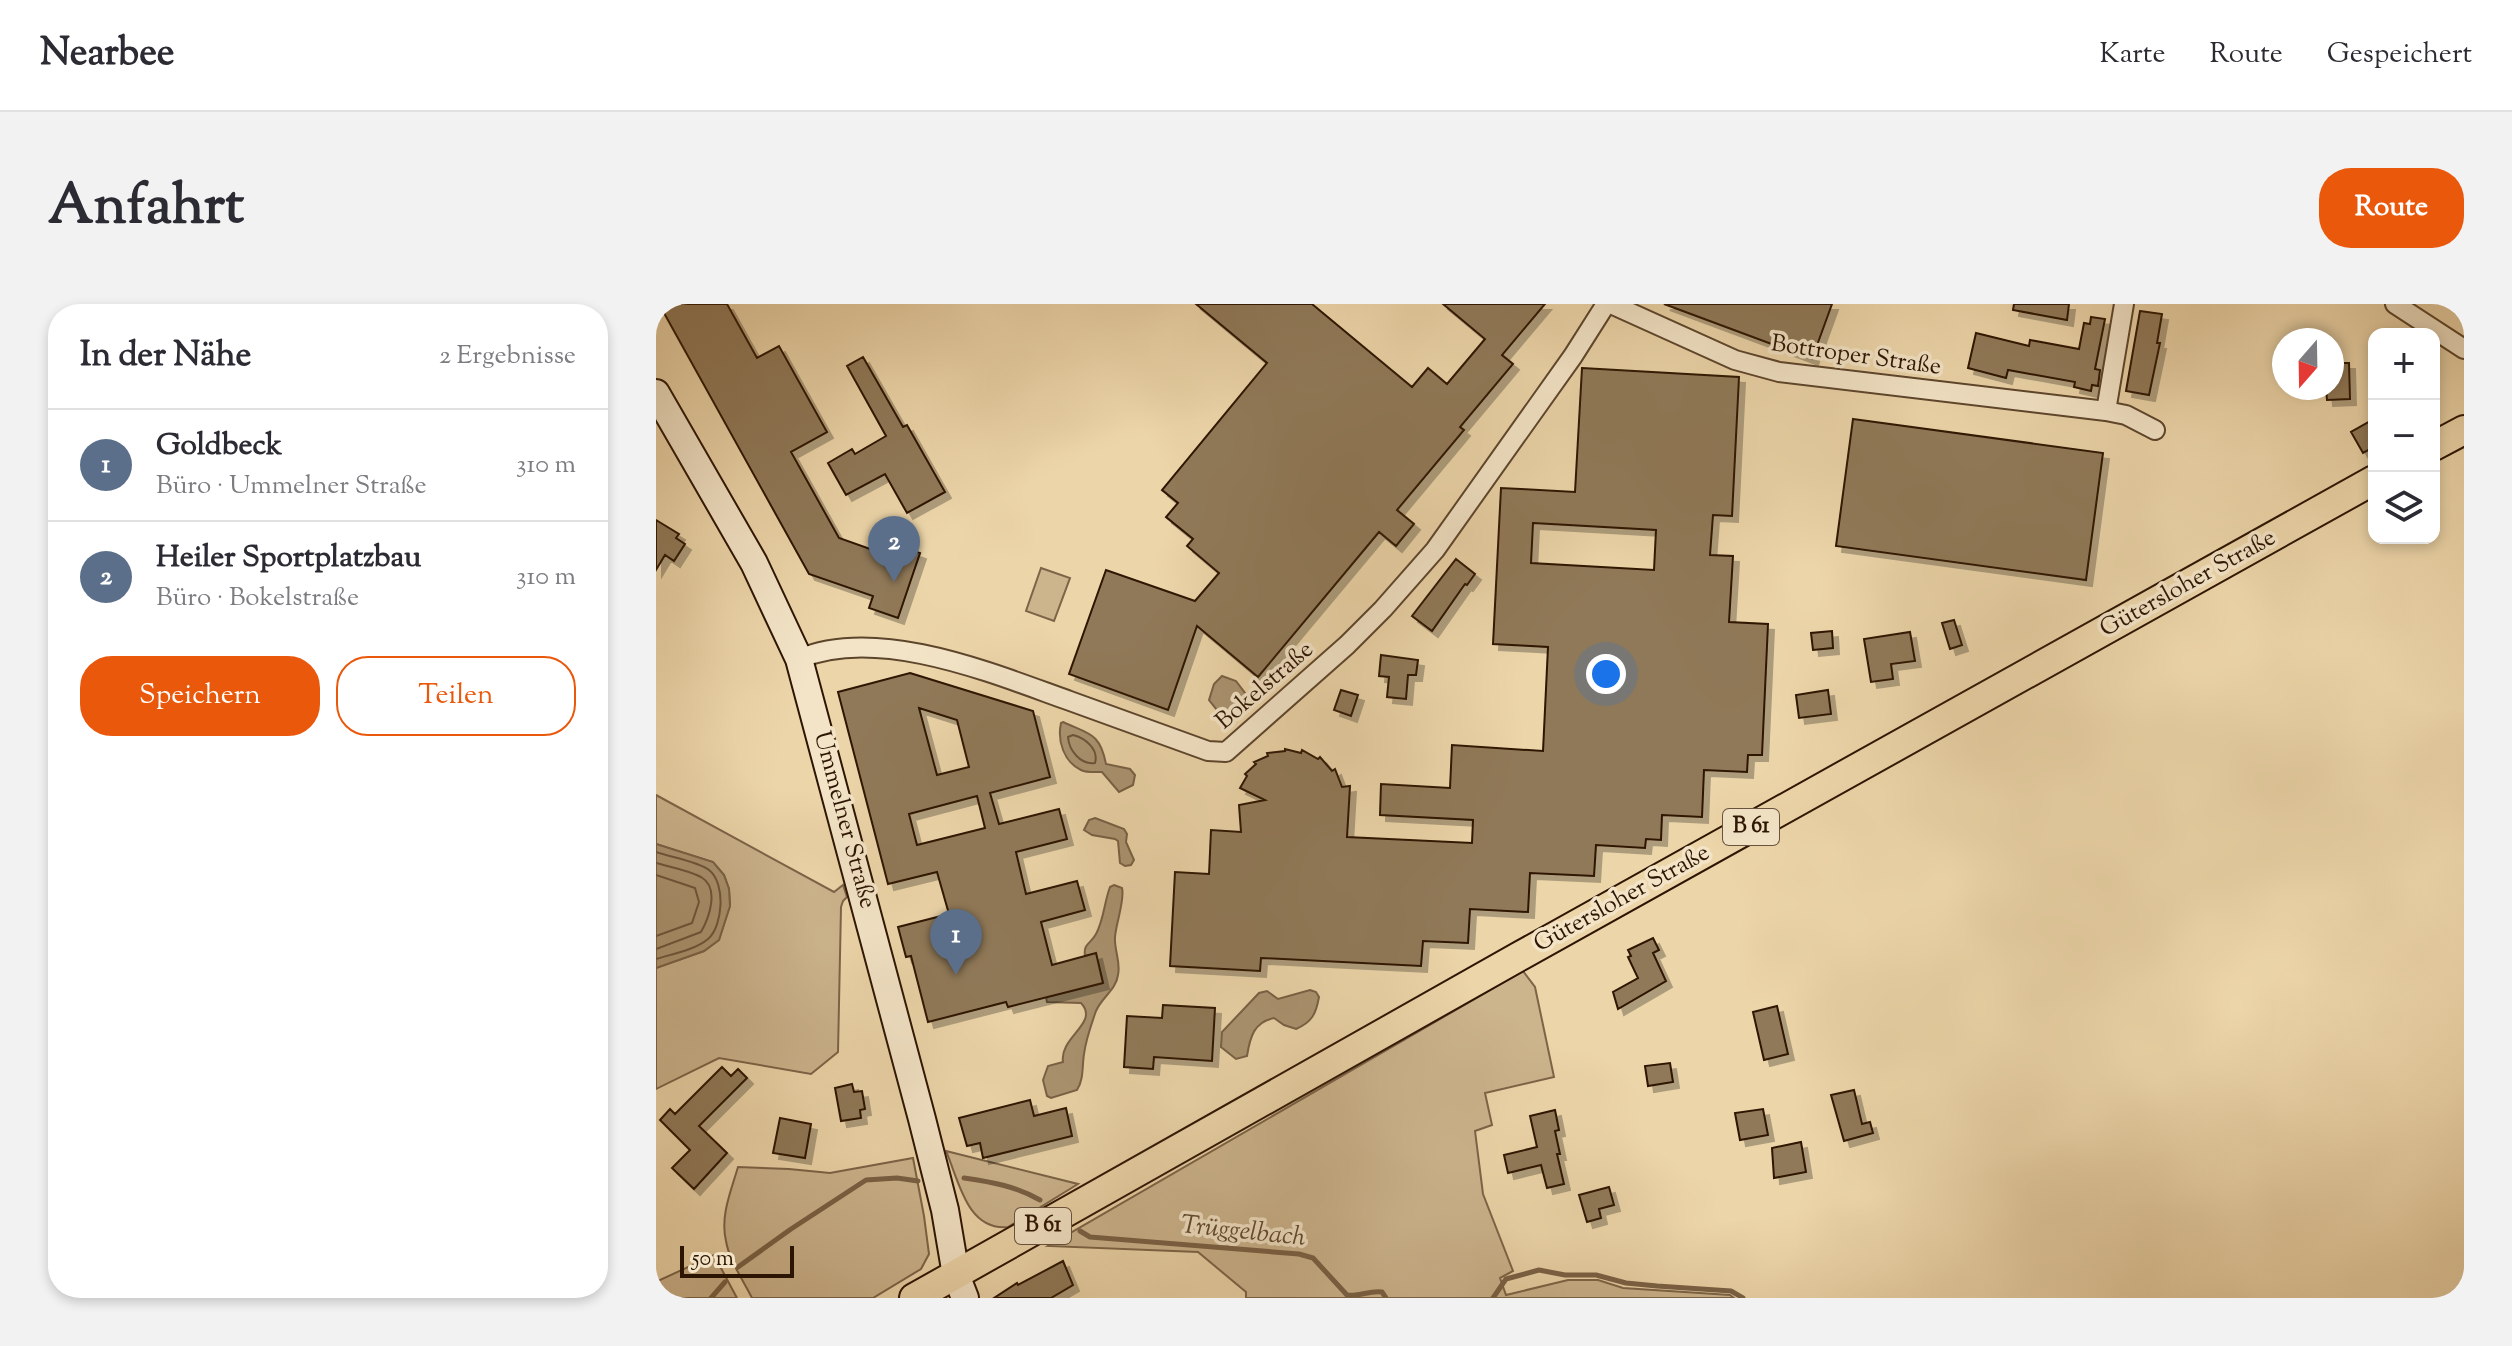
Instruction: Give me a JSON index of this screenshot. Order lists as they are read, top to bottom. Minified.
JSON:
{"streets":{"main road":["Gütersloher Straße","Ummelner Straße","B 61"],"street":["Bottroper Straße","Bokelstraße"]},"crossings":[["Bottroper Straße","Bokelstraße"],["Gütersloher Straße","Ummelner Straße"],["Bokelstraße","Ummelner Straße"]],"water":["Trüggelbach"],"scale_bar":"50 m","north":"bottom","page":{"header":"Nearbee","nav":["Karte","Route","Gespeichert"],"title":"Anfahrt","buttons":["Route",["Speichern","Teilen"]],"heading":["In der Nähe","2 Ergebnisse"],"map_buttons":["+","−"],"list":[{"mark":"1","name":"Goldbeck","note":"Büro · Ummelner Straße","value":"310 m"},{"mark":"2","name":"Heiler Sportplatzbau","note":"Büro · Bokelstraße","value":"310 m"}],"pins":["2","1"],"scale":"50 m"}}
